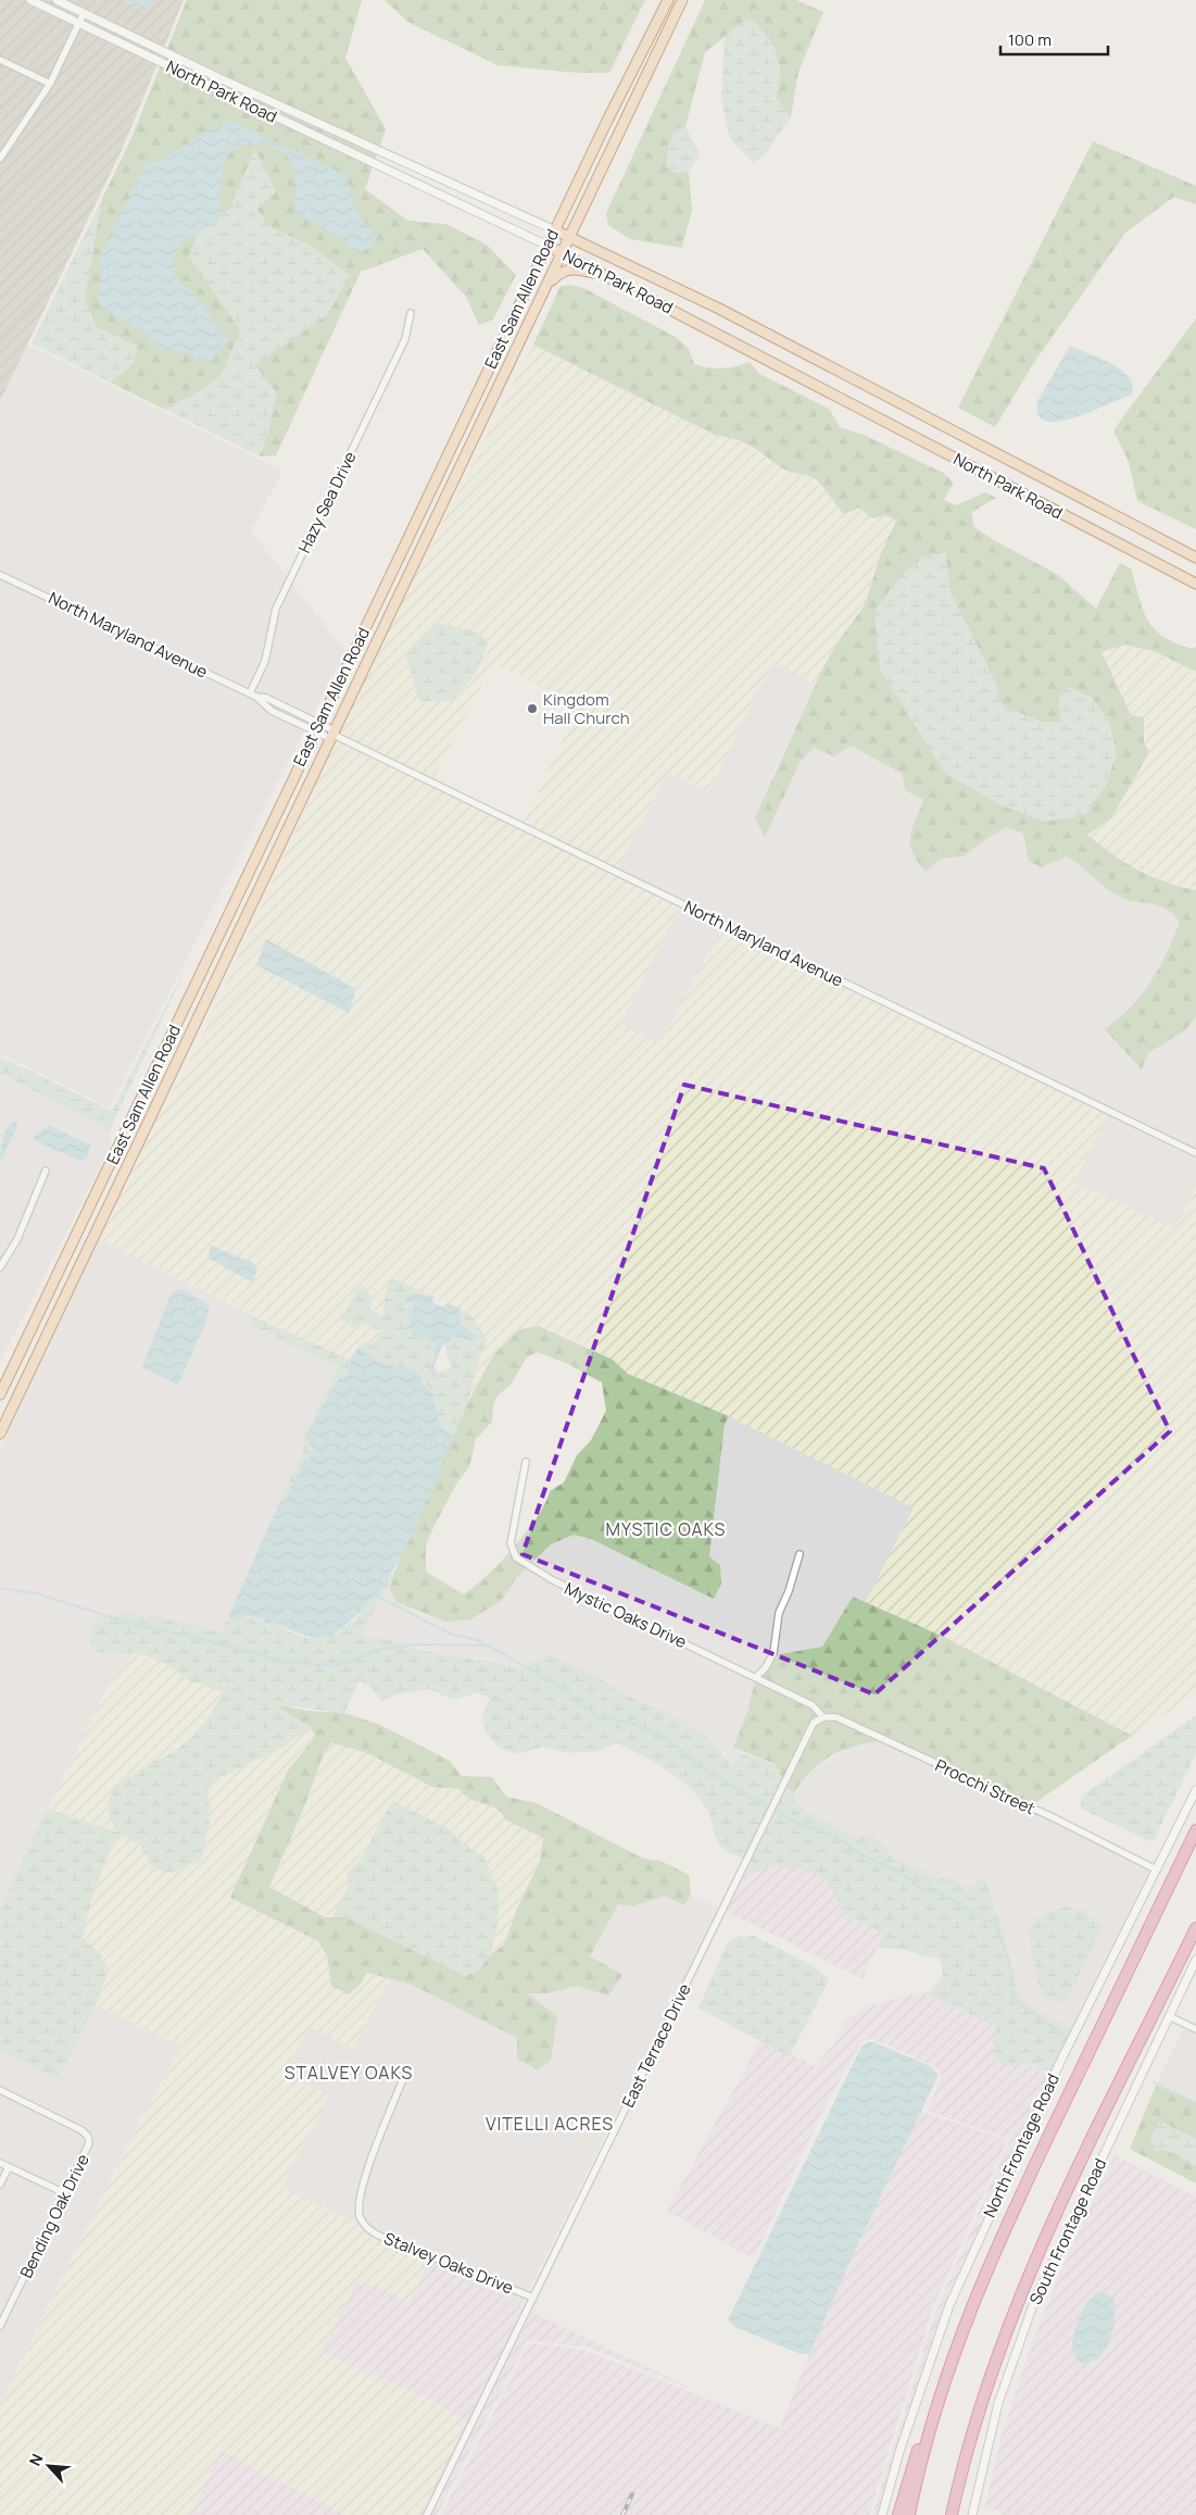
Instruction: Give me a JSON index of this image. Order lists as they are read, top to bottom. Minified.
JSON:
{"streets":{"main road":["North Park Road","East Sam Allen Road"],"street":["Hazy Sea Drive","North Maryland Avenue","Mystic Oaks Drive","Procchi Street","East Terrace Drive","North Frontage Road","Bending Oak Drive","South Frontage Road","Stalvey Oaks Drive"]},"crossings":[["North Park Road","East Sam Allen Road"],["East Sam Allen Road","North Maryland Avenue"],["Hazy Sea Drive","North Maryland Avenue"],["Mystic Oaks Drive","Procchi Street"],["Mystic Oaks Drive","East Terrace Drive"],["Procchi Street","East Terrace Drive"],["Procchi Street","North Frontage Road"],["East Terrace Drive","Stalvey Oaks Drive"]],"districts":["MYSTIC OAKS","STALVEY OAKS","VITELLI ACRES"],"places":["Kingdom Hall Church"],"scale_bar":"100 m","north":"top left"}
